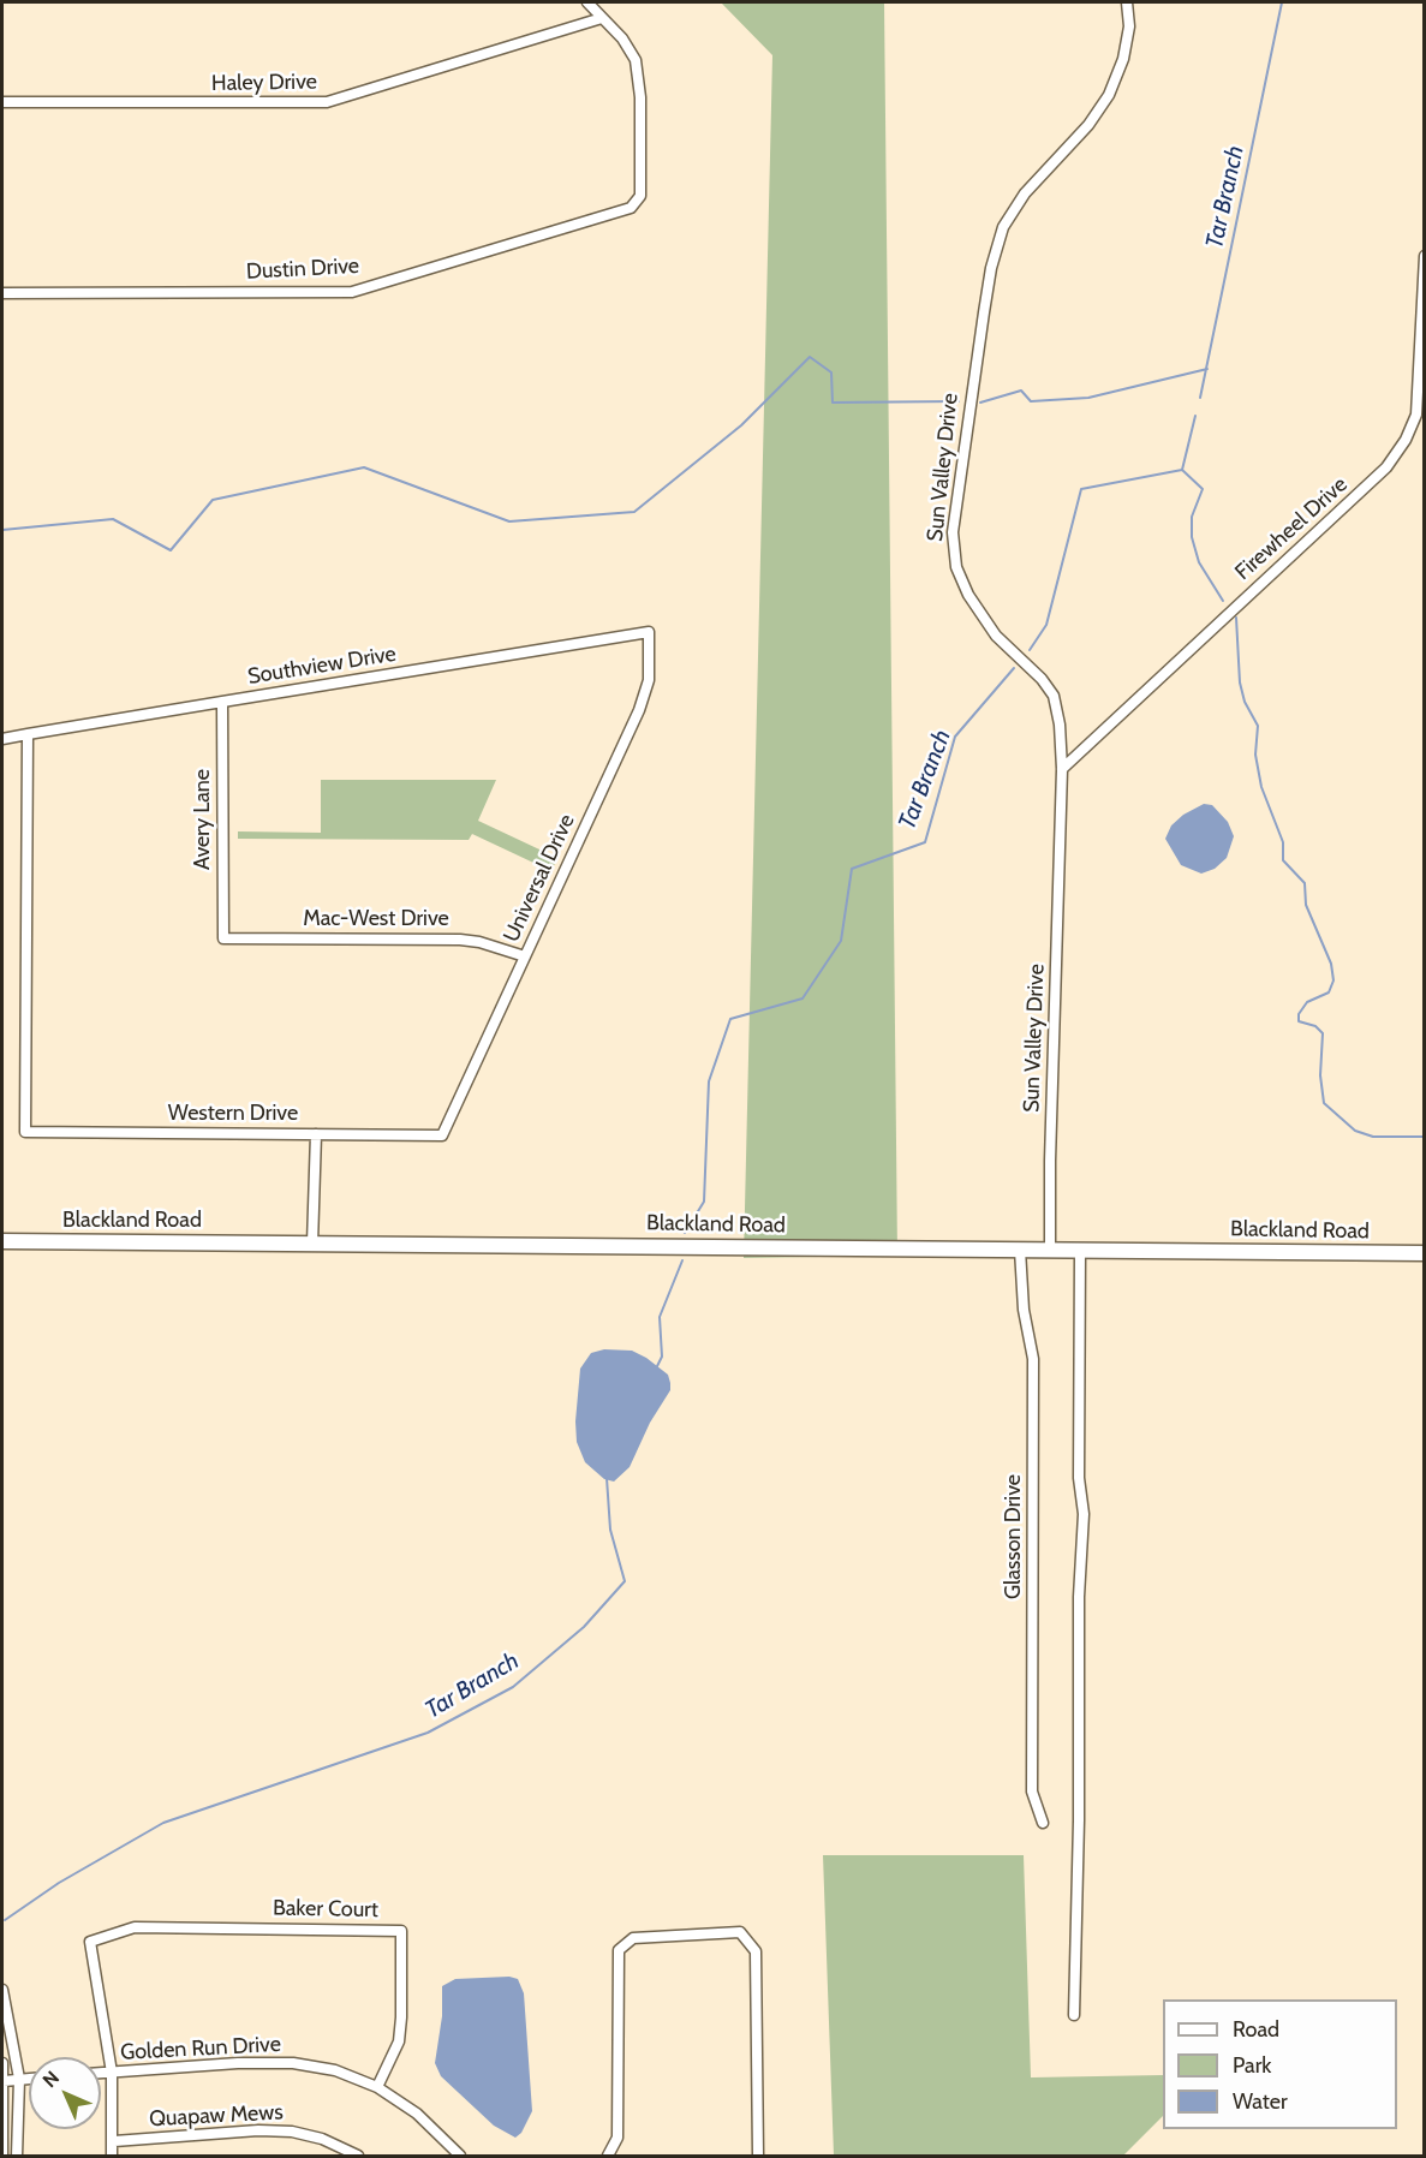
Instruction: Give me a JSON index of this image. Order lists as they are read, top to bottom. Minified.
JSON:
{"streets":{"street":["Haley Drive","Dustin Drive","Sun Valley Drive","Firewheel Drive","Southview Drive","Avery Lane","Universal Drive","Mac-West Drive","Western Drive","Blackland Road","Glasson Drive","Baker Court","Golden Run Drive","Quapaw Mews"]},"crossings":[["Haley Drive","Dustin Drive"],["Sun Valley Drive","Firewheel Drive"],["Sun Valley Drive","Blackland Road"],["Southview Drive","Avery Lane"],["Southview Drive","Universal Drive"],["Southview Drive","Western Drive"],["Avery Lane","Mac-West Drive"],["Universal Drive","Mac-West Drive"],["Universal Drive","Western Drive"],["Blackland Road","Glasson Drive"],["Baker Court","Golden Run Drive"]],"water":["Tar Branch"],"legend":["Road","Park","Water"],"north":"top left"}
